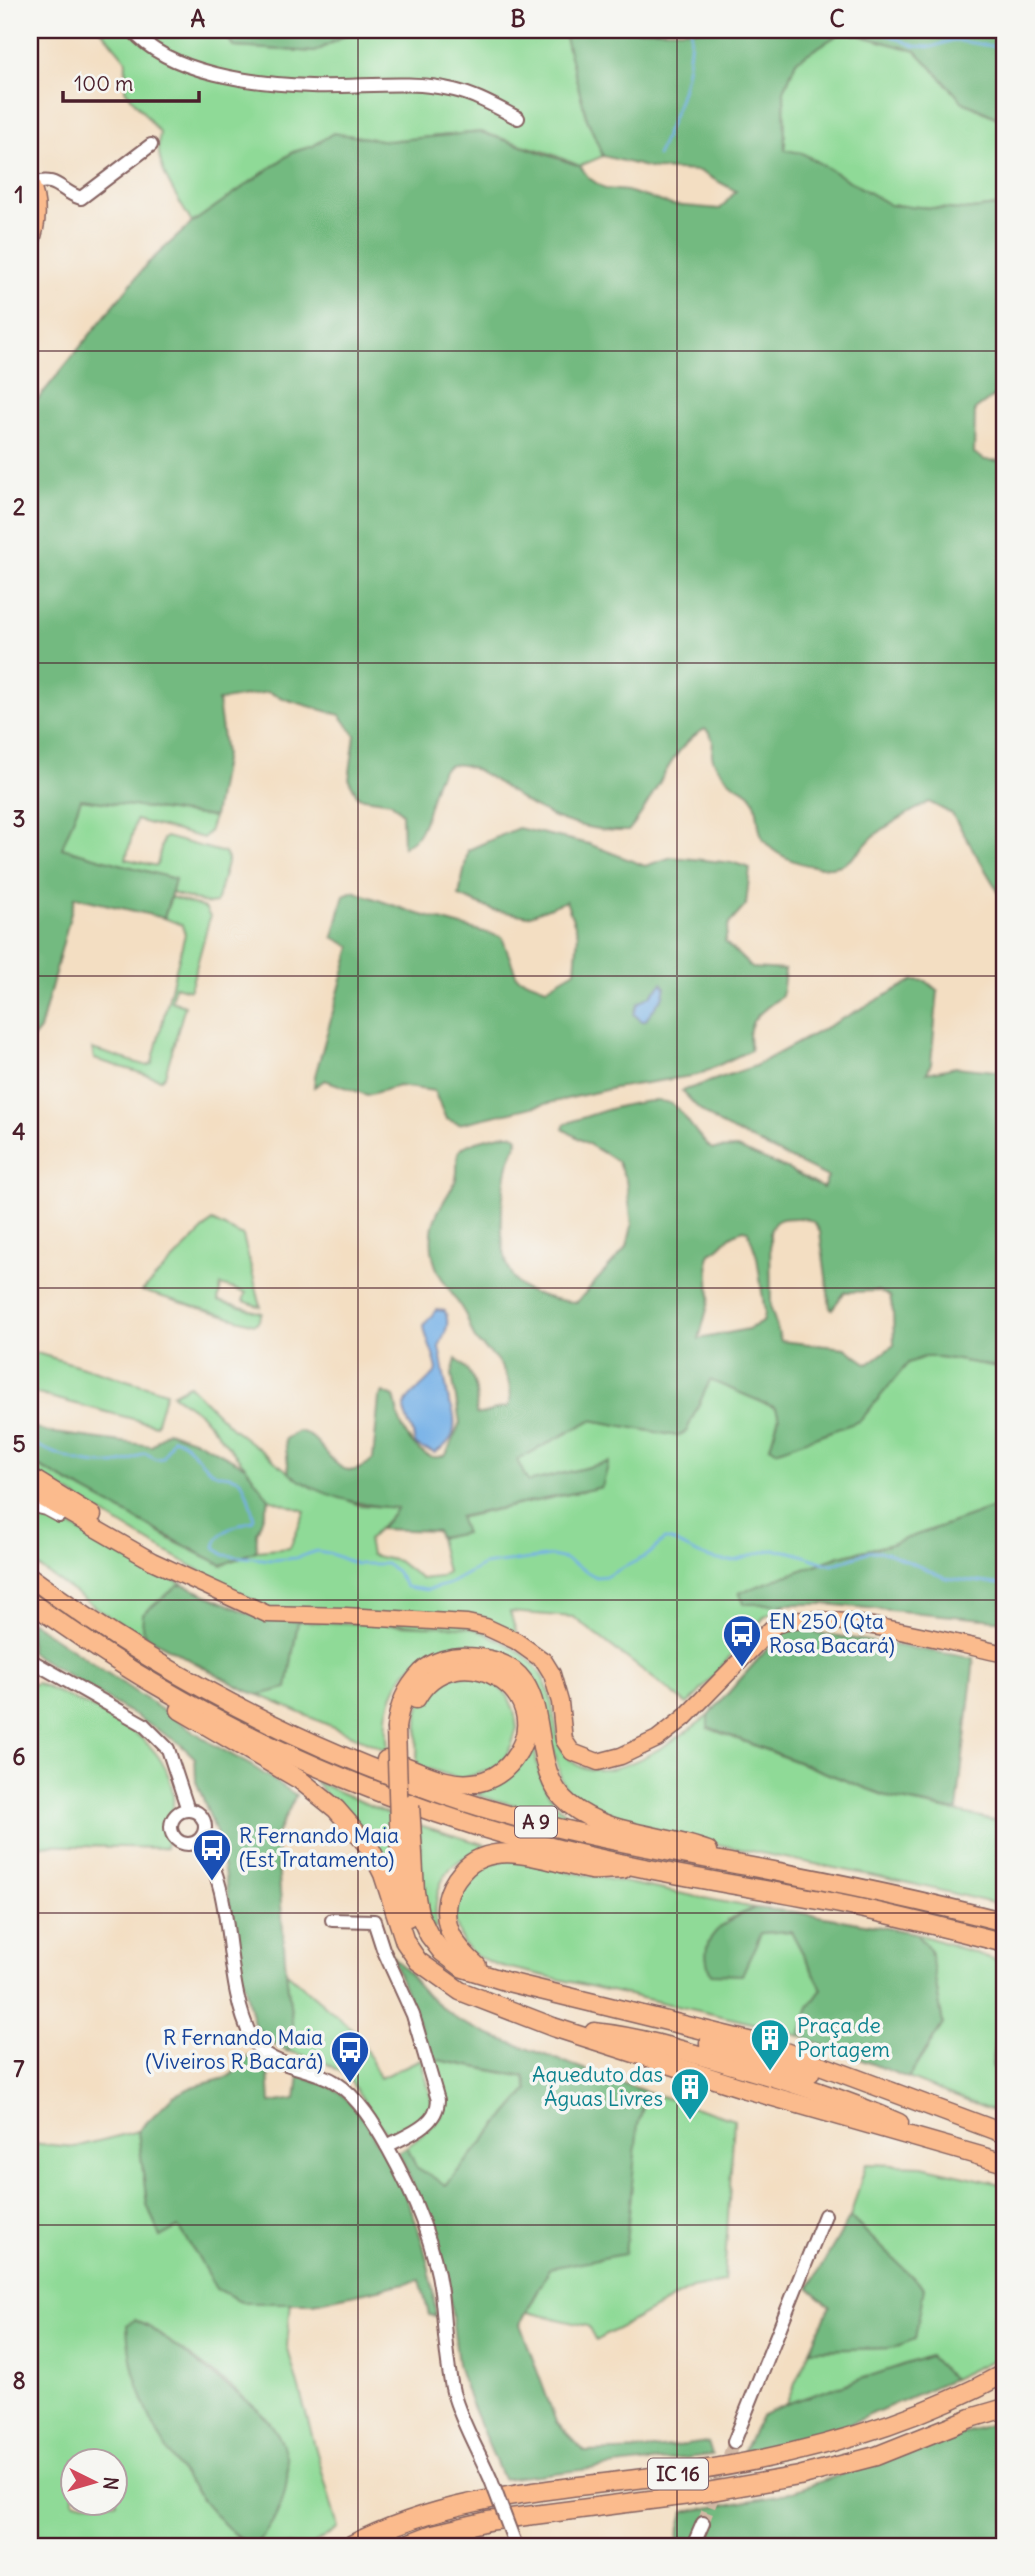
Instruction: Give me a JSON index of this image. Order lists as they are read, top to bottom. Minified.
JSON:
{"streets":{"highway":["A 9","IC 16"]},"places":{"bus stop":["EN 250 (Qta Rosa Bacará)","R Fernando Maia (Est Tratamento)","R Fernando Maia (Viveiros R Bacará)"],"building":["Praça de Portagem","Aqueduto das Águas Livres"]},"scale_bar":"100 m","north":"right","grid":{"columns":["A","B","C"],"rows":["1","2","3","4","5","6","7","8"]}}
